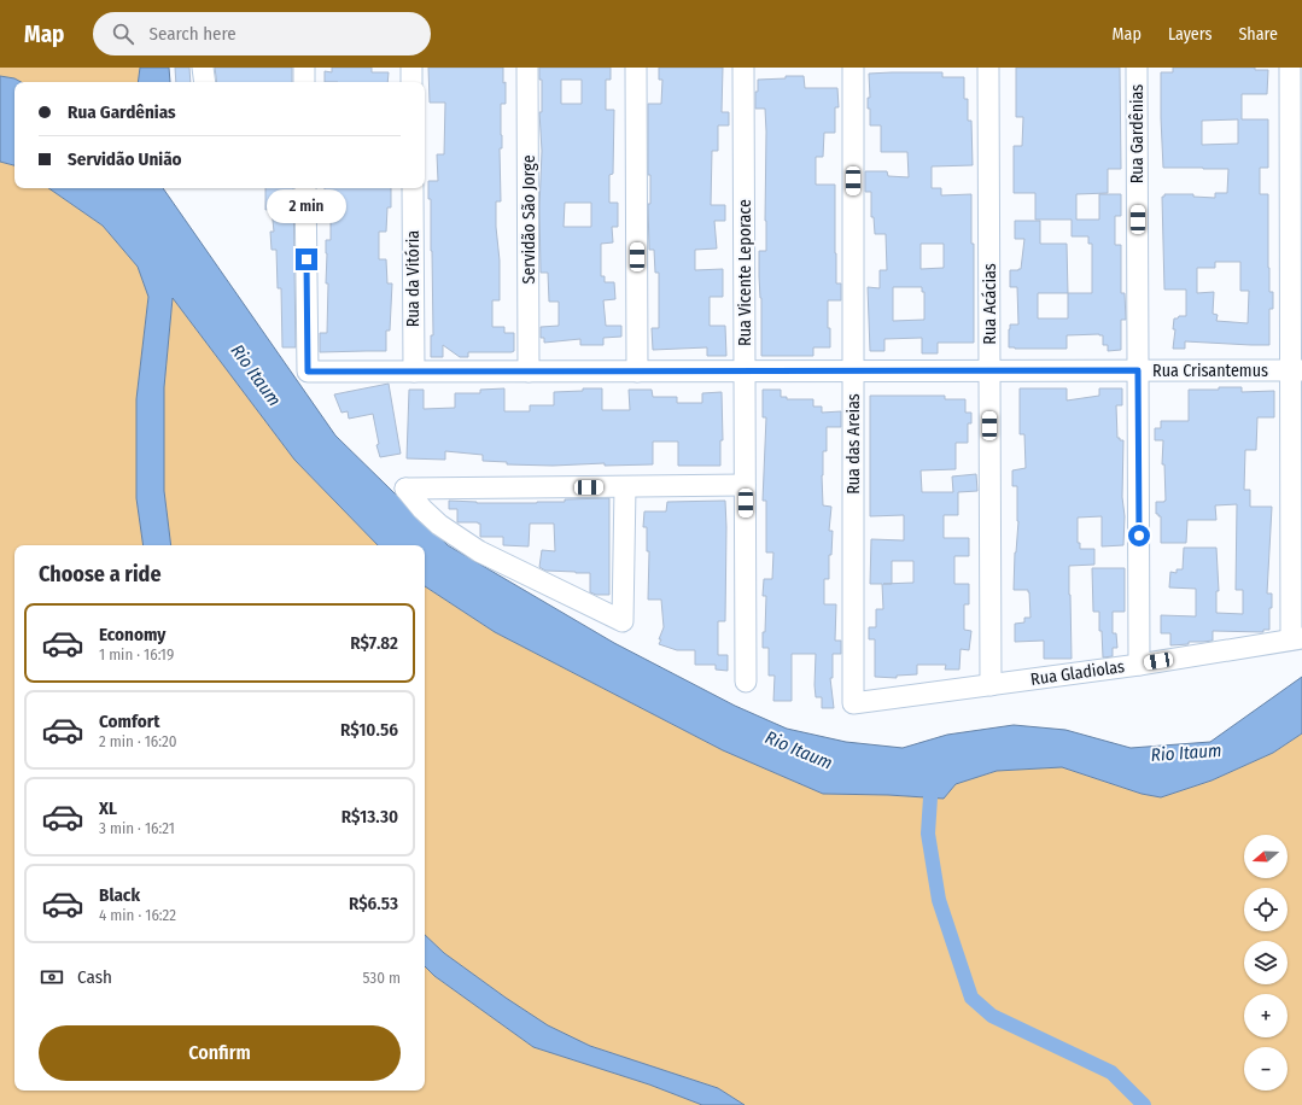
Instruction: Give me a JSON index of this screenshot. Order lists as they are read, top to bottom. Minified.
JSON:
{"streets":{"street":["Rua Gardênias","Servidão São Jorge","Rua Vicente Leporace","Rua da Vitória","Rua Acácias","Rua Crisantemus","Rua das Areias","Rua Gladiolas"]},"crossings":[["Rua Gardênias","Rua Crisantemus"],["Rua Gardênias","Rua Gladiolas"],["Servidão São Jorge","Rua Crisantemus"],["Rua Vicente Leporace","Rua Crisantemus"],["Rua da Vitória","Rua Crisantemus"],["Rua Acácias","Rua Crisantemus"],["Rua Acácias","Rua Gladiolas"],["Rua Crisantemus","Rua das Areias"],["Rua das Areias","Rua Gladiolas"]],"water":["Rio Itaum"],"north":"left","page":{"header":"Map","search":"Search here","nav":["Map","Layers","Share"],"banner":["Rua Gardênias","Servidão União"],"bubble":"2 min","heading":"Choose a ride","list":[{"name":"Economy","note":"1 min · 16:19","value":"R$7.82"},{"name":"Comfort","note":"2 min · 16:20","value":"R$10.56"},{"name":"XL","note":"3 min · 16:21","value":"R$13.30"},{"name":"Black","note":"4 min · 16:22","value":"R$6.53"}],"map_buttons":["+","−"],"pay":["Cash","530 m"],"buttons":"Confirm"}}
